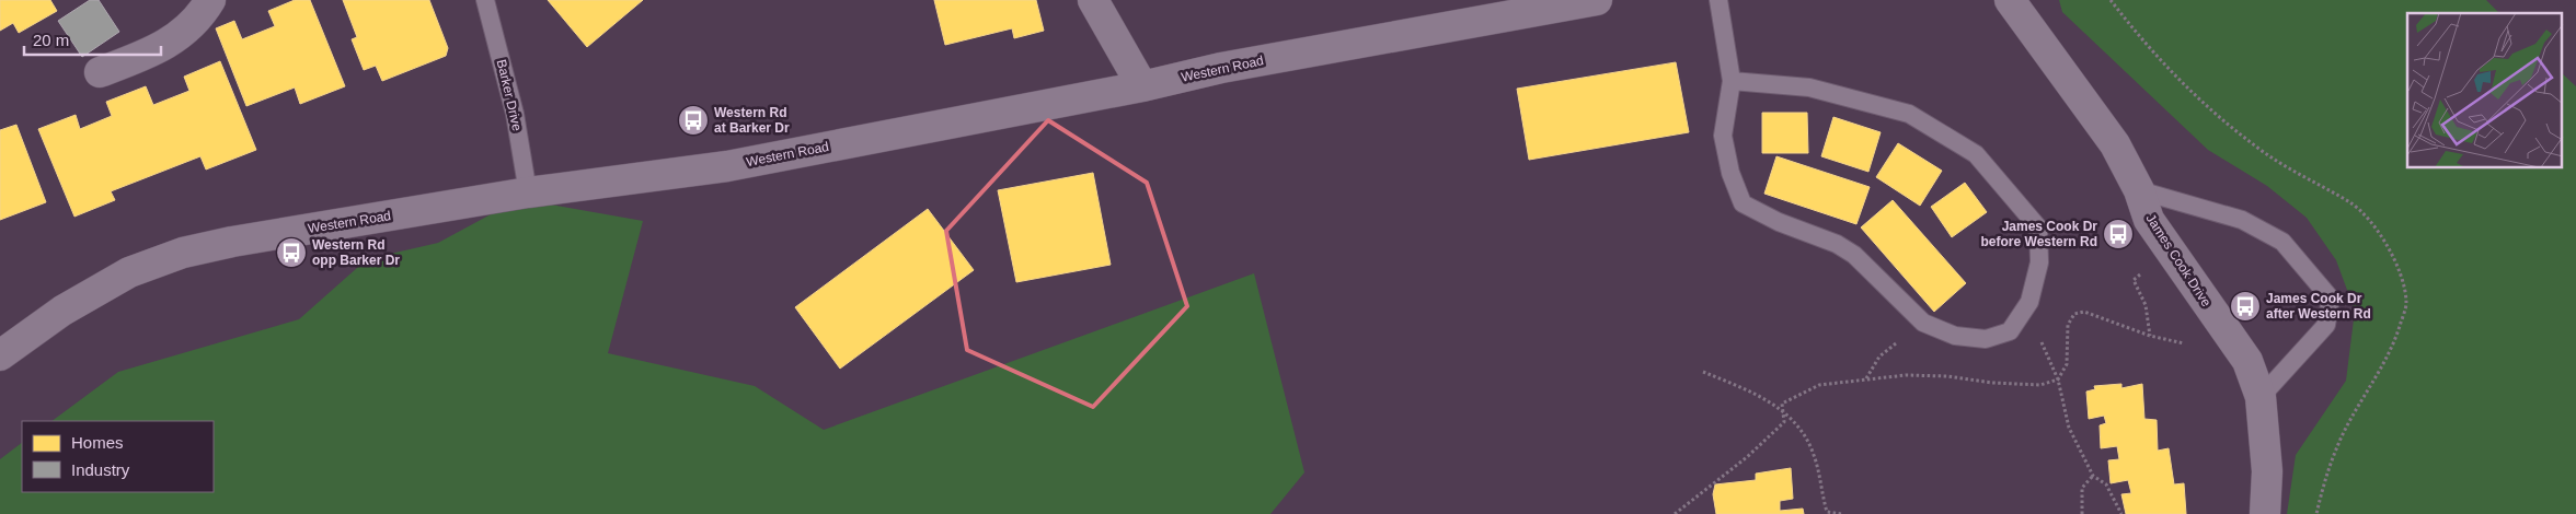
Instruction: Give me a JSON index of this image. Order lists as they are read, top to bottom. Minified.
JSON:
{"streets":{"street":["Western Road","James Cook Drive"],"lane":["Barker Drive"]},"crossings":[["Western Road","Barker Drive"]],"places":{"bus stop":["Western Rd at Barker Dr","James Cook Dr before Western Rd","Western Rd opp Barker Dr","James Cook Dr after Western Rd"]},"legend":["Homes","Industry"],"scale_bar":"20 m"}
